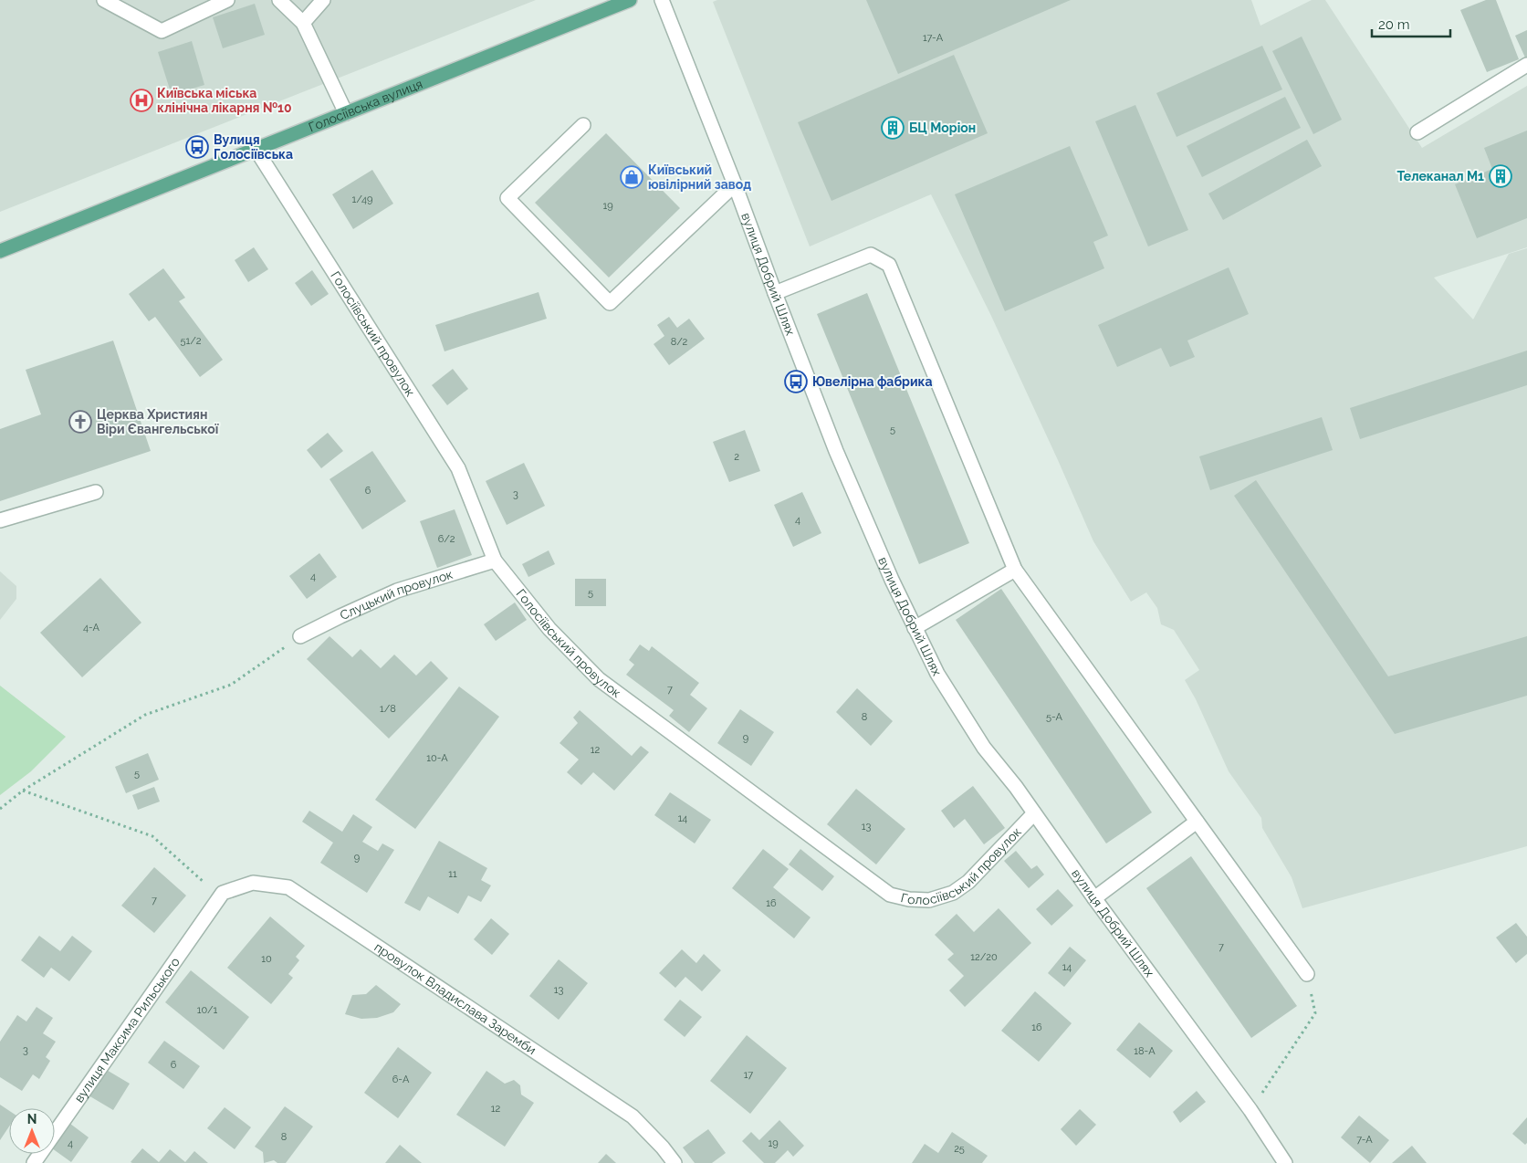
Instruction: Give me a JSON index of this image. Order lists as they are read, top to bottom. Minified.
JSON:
{"streets":{"main road":["Голосіївська вулиця"],"street":["вулиця Добрий Шлях","Голосіївський провулок","Слуцький провулок","провулок Владислава Заремби","вулиця Максима Рильського"]},"crossings":[["Голосіївська вулиця","Голосіївський провулок"],["вулиця Добрий Шлях","Голосіївський провулок"],["Голосіївський провулок","Слуцький провулок"],["провулок Владислава Заремби","вулиця Максима Рильського"]],"places":{"hospital":["Київська міська клінічна лікарня №10"],"building":["БЦ Моріон","Телеканал М1"],"bus stop":["Вулиця Голосіївська","Ювелірна фабрика"],"shop":["Київський ювілірний завод"],"church":["Церква Християн Віри Євангельської"]},"house_numbers":["17-А","1/49","19","51/2","8/2","5","2","6","3","4","6/2","4","5","4-А","7","1/8","8","5-А","9","12","10-А","5","14","13","9","11","7","16","7","12/20","10","14","13","10/1","16","3","18-А","6","17","6-А","12","8","7-А","4","19","25"],"scale_bar":"20 m","north":"top"}
